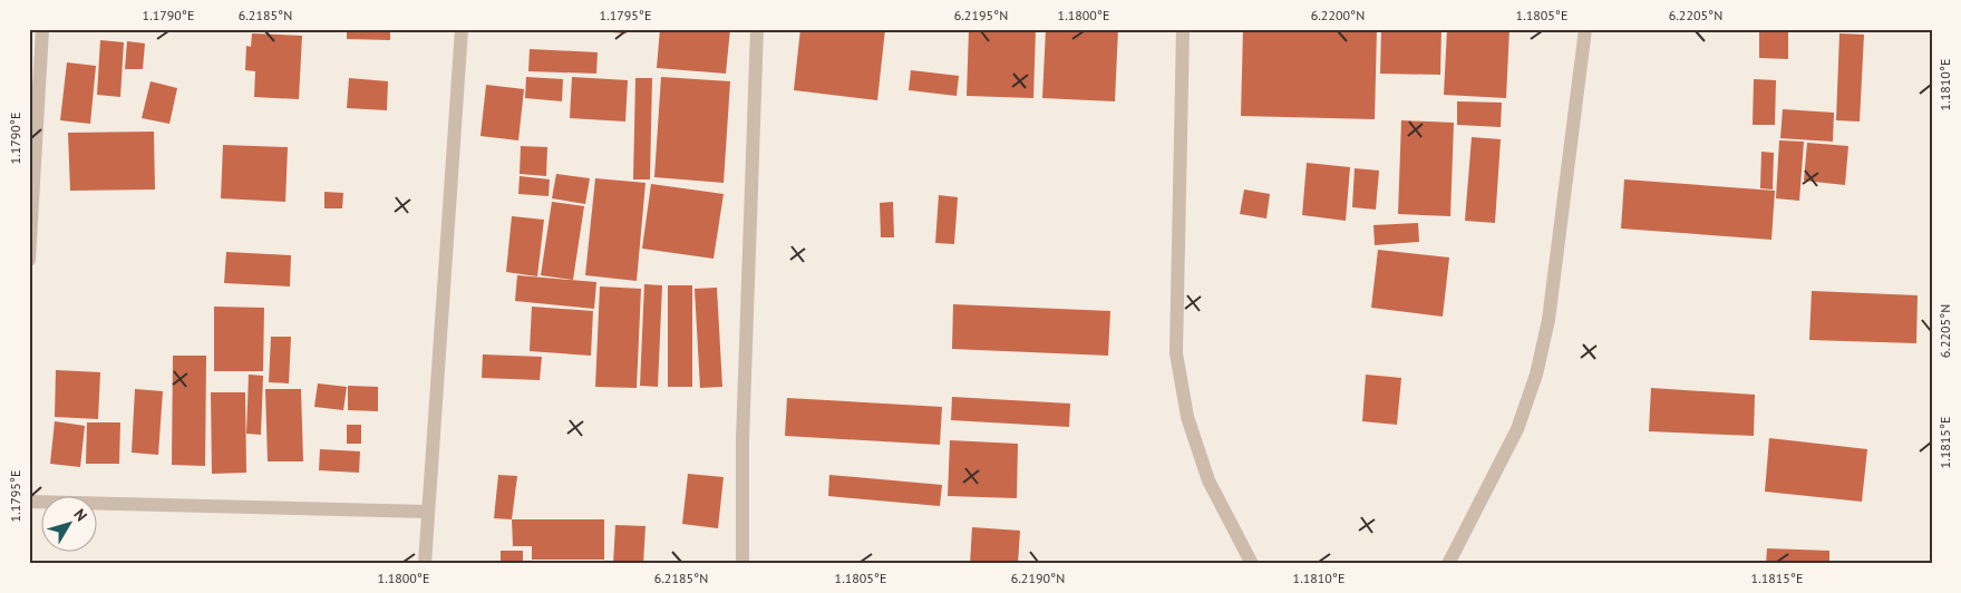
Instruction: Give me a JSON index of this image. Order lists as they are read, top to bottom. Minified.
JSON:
{"north":"top right","coordinates":["1.1790°E","6.2185°N","1.1795°E","6.2195°N","1.1800°E","6.2200°N","1.1805°E","6.2205°N","1.1810°E","1.1815°E","6.2190°N"]}
